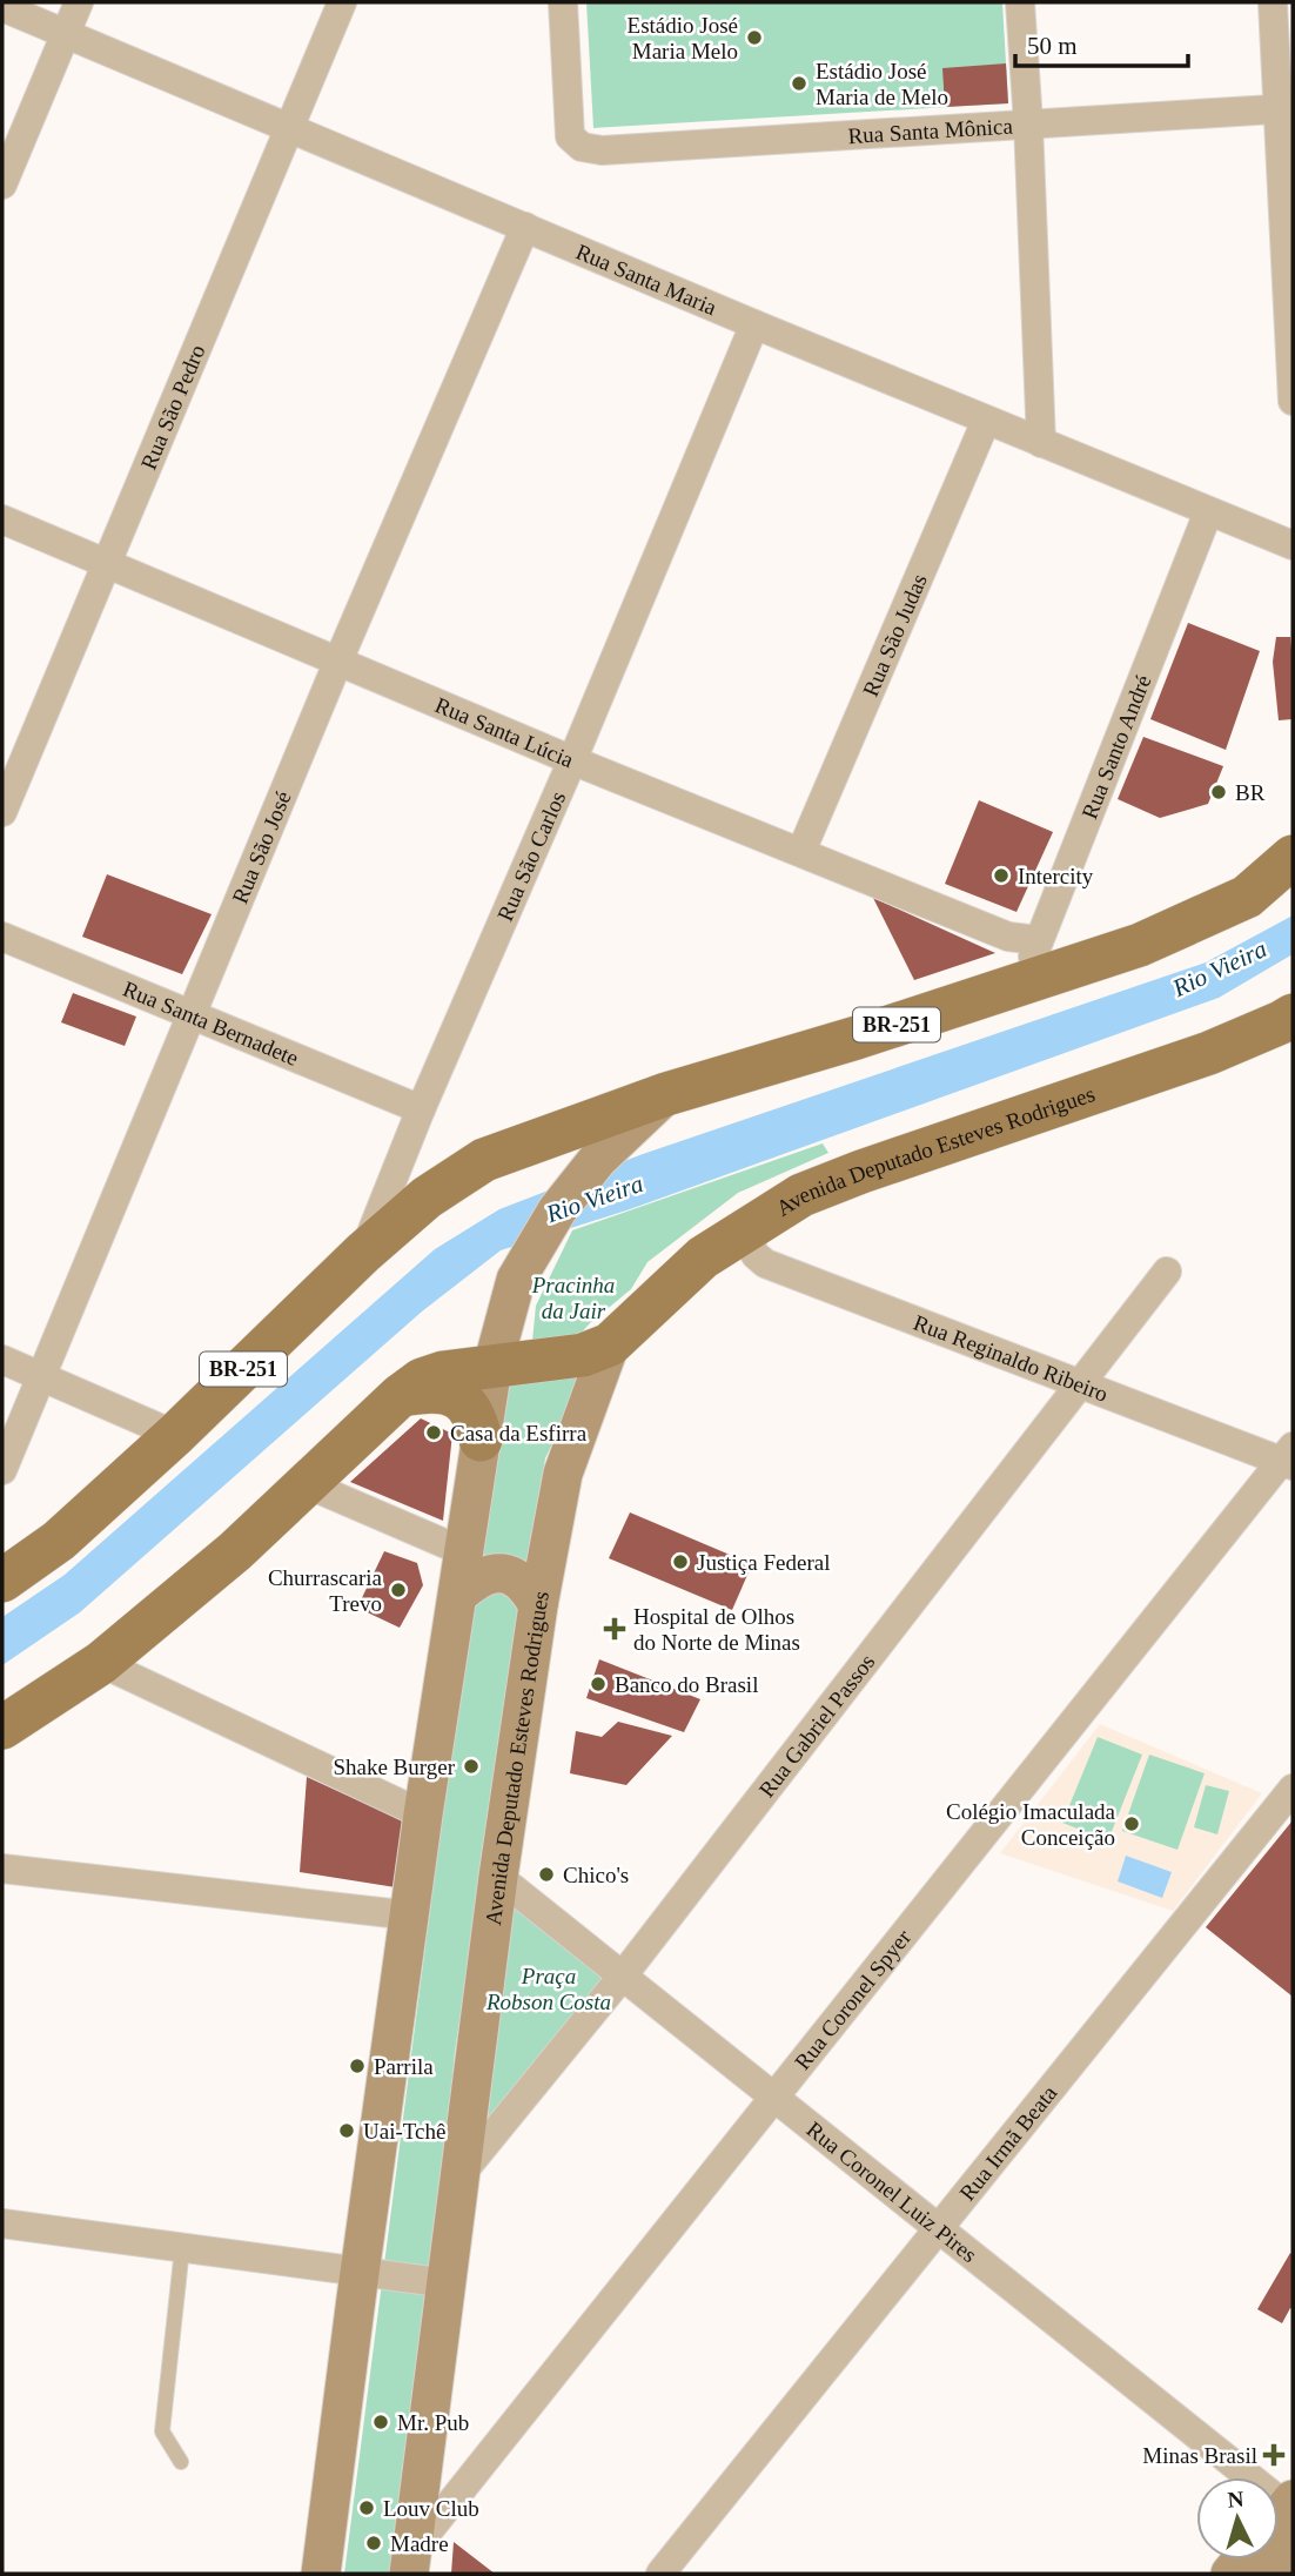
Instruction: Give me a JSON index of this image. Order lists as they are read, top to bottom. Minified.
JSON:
{"streets":{"main road":["BR-251","Avenida Deputado Esteves Rodrigues"],"street":["Rua Santa Mônica","Rua Santa Maria","Rua São Pedro","Rua São Judas","Rua Santa Lúcia","Rua Santo André","Rua São José","Rua São Carlos","Rua Santa Bernadete","Rua Reginaldo Ribeiro","Rua Gabriel Passos","Rua Coronel Spyer","Rua Irmã Beata","Rua Coronel Luiz Pires"]},"crossings":[["Rua Santa Maria","Rua São Pedro"],["Rua Santa Maria","Rua São Judas"],["Rua Santa Maria","Rua Santo André"],["Rua Santa Maria","Rua São José"],["Rua Santa Maria","Rua São Carlos"],["Rua São Pedro","Rua Santa Lúcia"],["Rua São Judas","Rua Santa Lúcia"],["Rua Santa Lúcia","Rua Santo André"],["Rua Santa Lúcia","Rua São José"],["Rua Santa Lúcia","Rua São Carlos"],["Rua Santo André","BR-251"],["Rua São José","Rua Santa Bernadete"],["Rua São Carlos","Rua Santa Bernadete"],["Rua São Carlos","BR-251"],["Avenida Deputado Esteves Rodrigues","Rua Reginaldo Ribeiro"],["Avenida Deputado Esteves Rodrigues","Rua Gabriel Passos"],["Avenida Deputado Esteves Rodrigues","Rua Coronel Spyer"],["Avenida Deputado Esteves Rodrigues","Rua Coronel Luiz Pires"],["Rua Reginaldo Ribeiro","Rua Gabriel Passos"],["Rua Reginaldo Ribeiro","Rua Coronel Spyer"],["Rua Gabriel Passos","Rua Coronel Luiz Pires"],["Rua Coronel Spyer","Rua Coronel Luiz Pires"],["Rua Irmã Beata","Rua Coronel Luiz Pires"]],"water":["Rio Vieira"],"parks":["Pracinha da Jair","Praça Robson Costa"],"places":{"other":["Estádio José Maria Melo","Estádio José Maria de Melo","BR","Intercity","Casa da Esfirra","Justiça Federal","Churrascaria Trevo","Banco do Brasil","Shake Burger","Colégio Imaculada Conceição","Chico's","Parrila","Uai-Tchê","Mr. Pub","Louv Club","Madre"],"health":["Hospital de Olhos do Norte de Minas","Minas Brasil"]},"scale_bar":"50 m","north":"top"}
